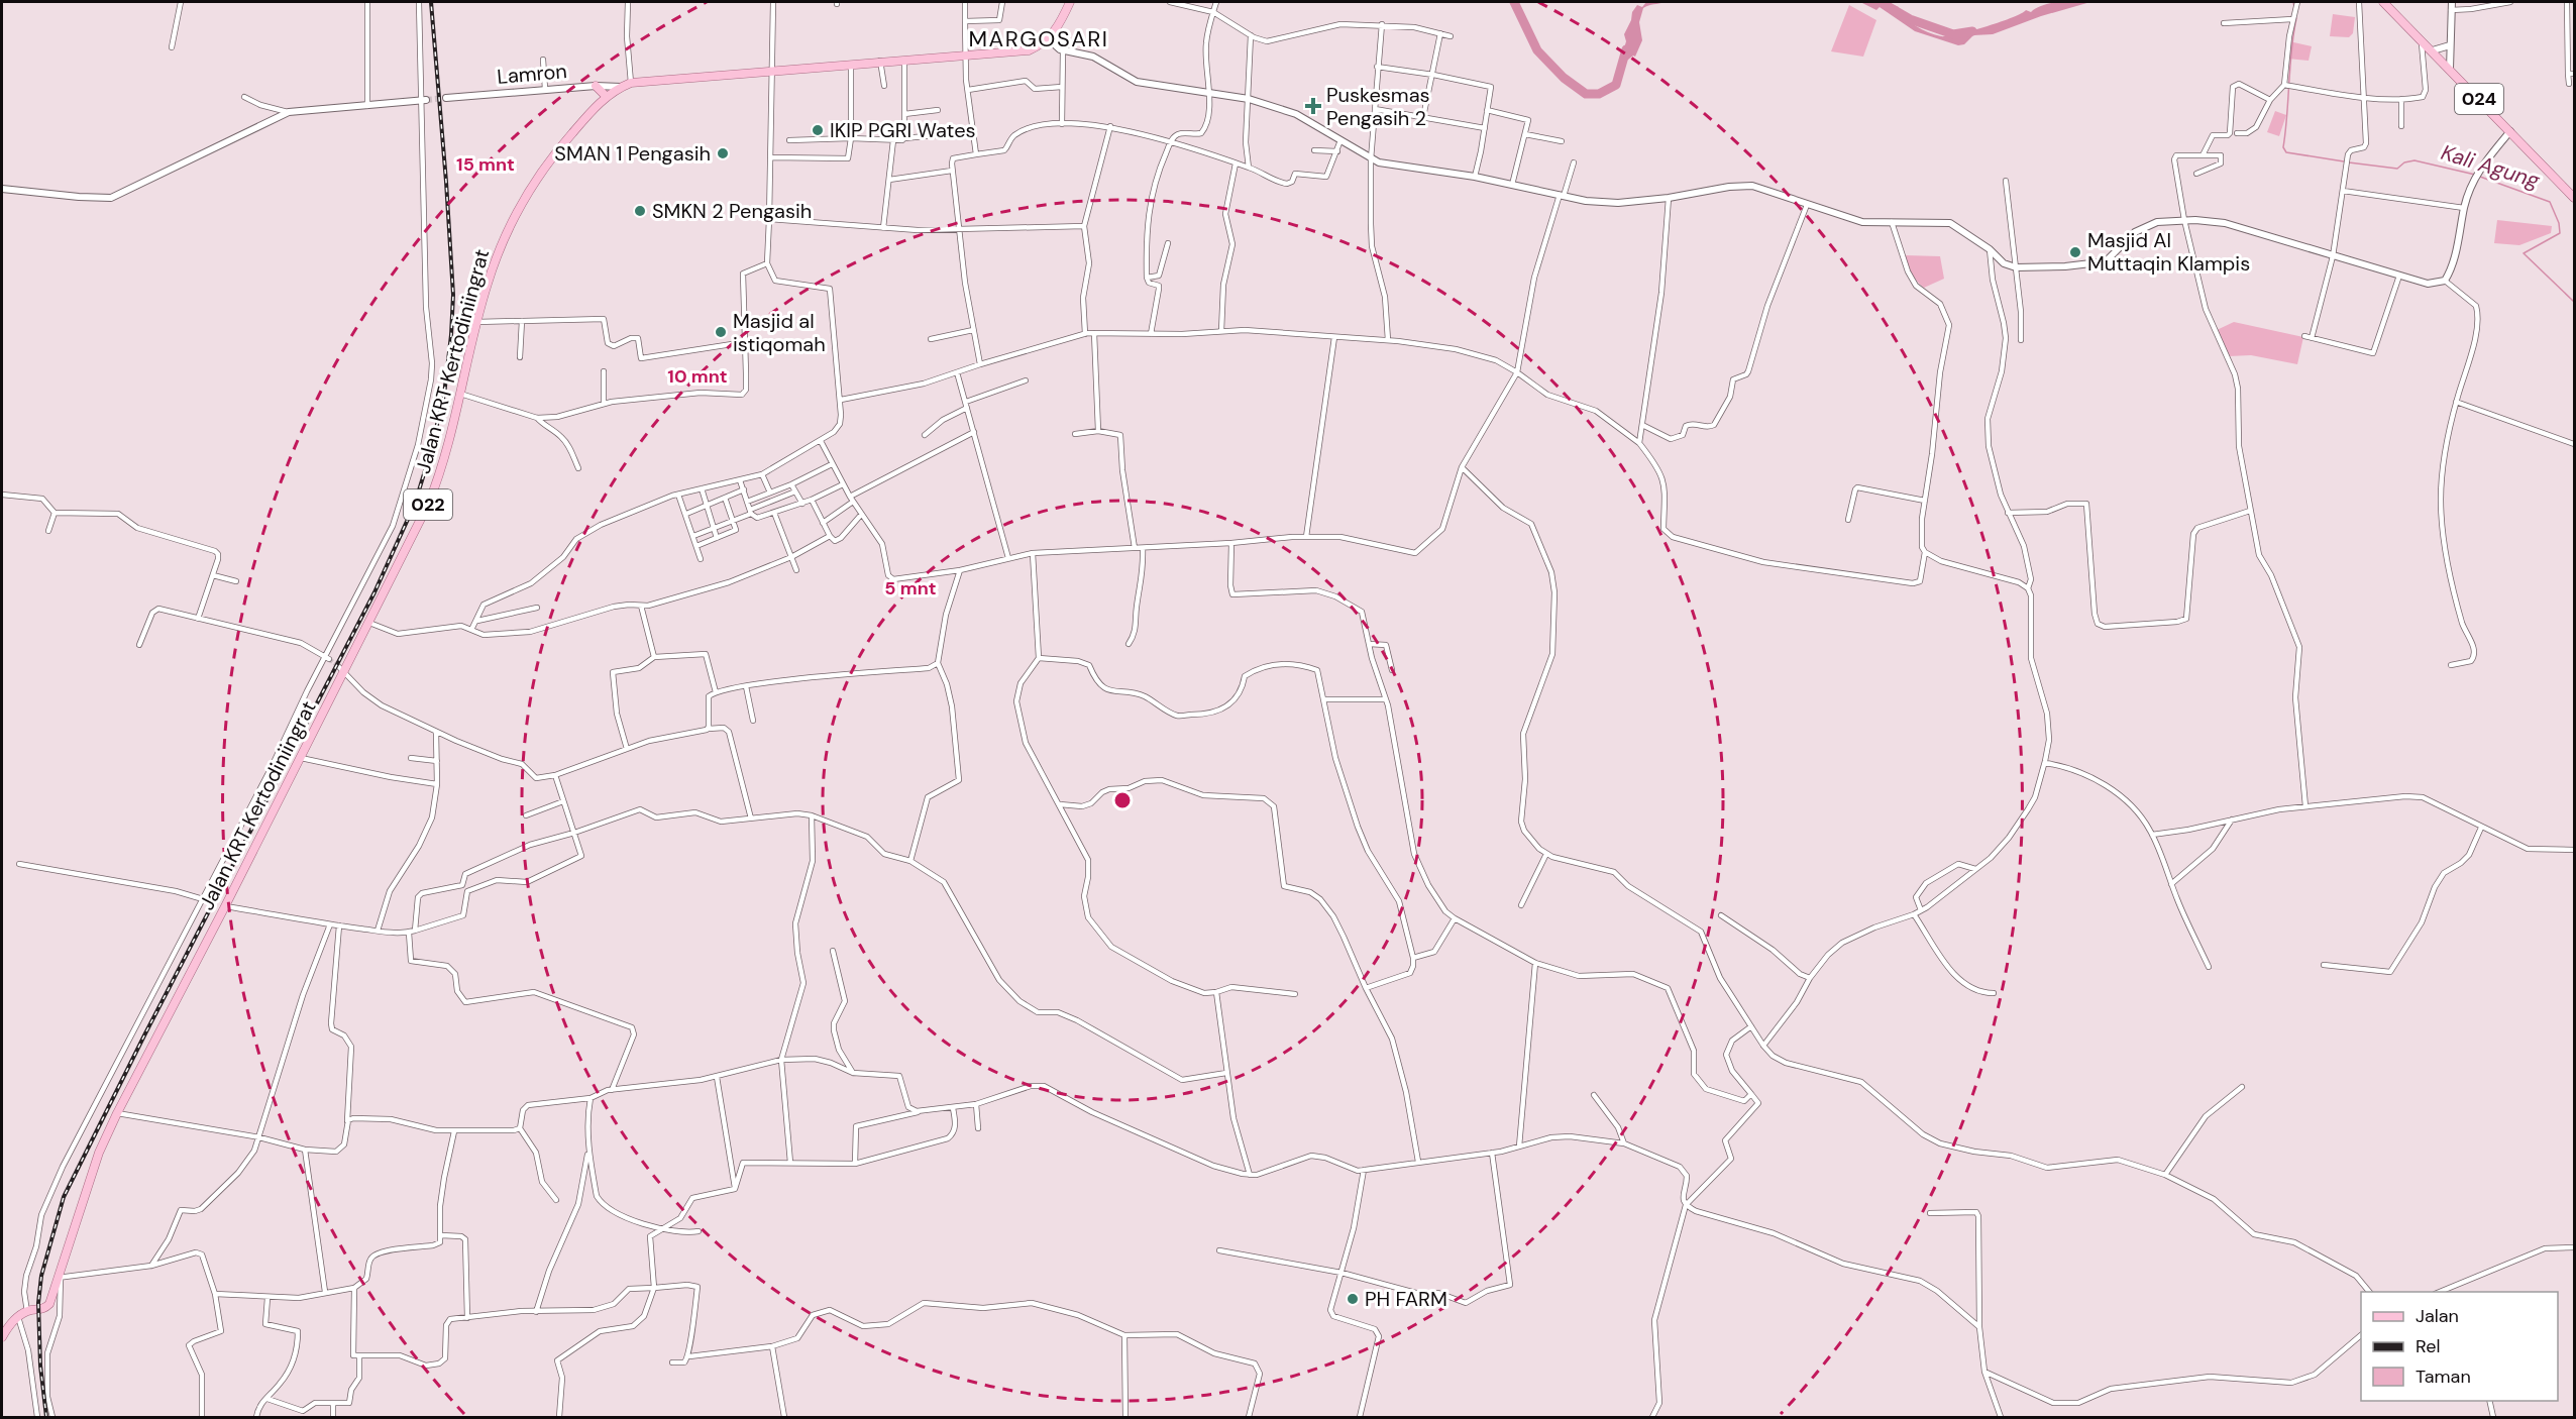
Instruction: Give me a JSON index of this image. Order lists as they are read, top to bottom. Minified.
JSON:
{"streets":{"main road":["024","Jalan KRT Kertodiniingrat","022"],"street":["Lamron"]},"crossings":[["Lamron","Jalan KRT Kertodiniingrat"]],"districts":["MARGOSARI"],"water":["Kali Agung"],"places":{"health":["Puskesmas Pengasih 2"],"other":["IKIP PGRI Wates","SMAN 1 Pengasih","SMKN 2 Pengasih","Masjid Al Muttaqin Klampis","Masjid al istiqomah","PH FARM"]},"legend":["Jalan","Rel","Taman"],"rings":["15 mnt","10 mnt","5 mnt"]}
